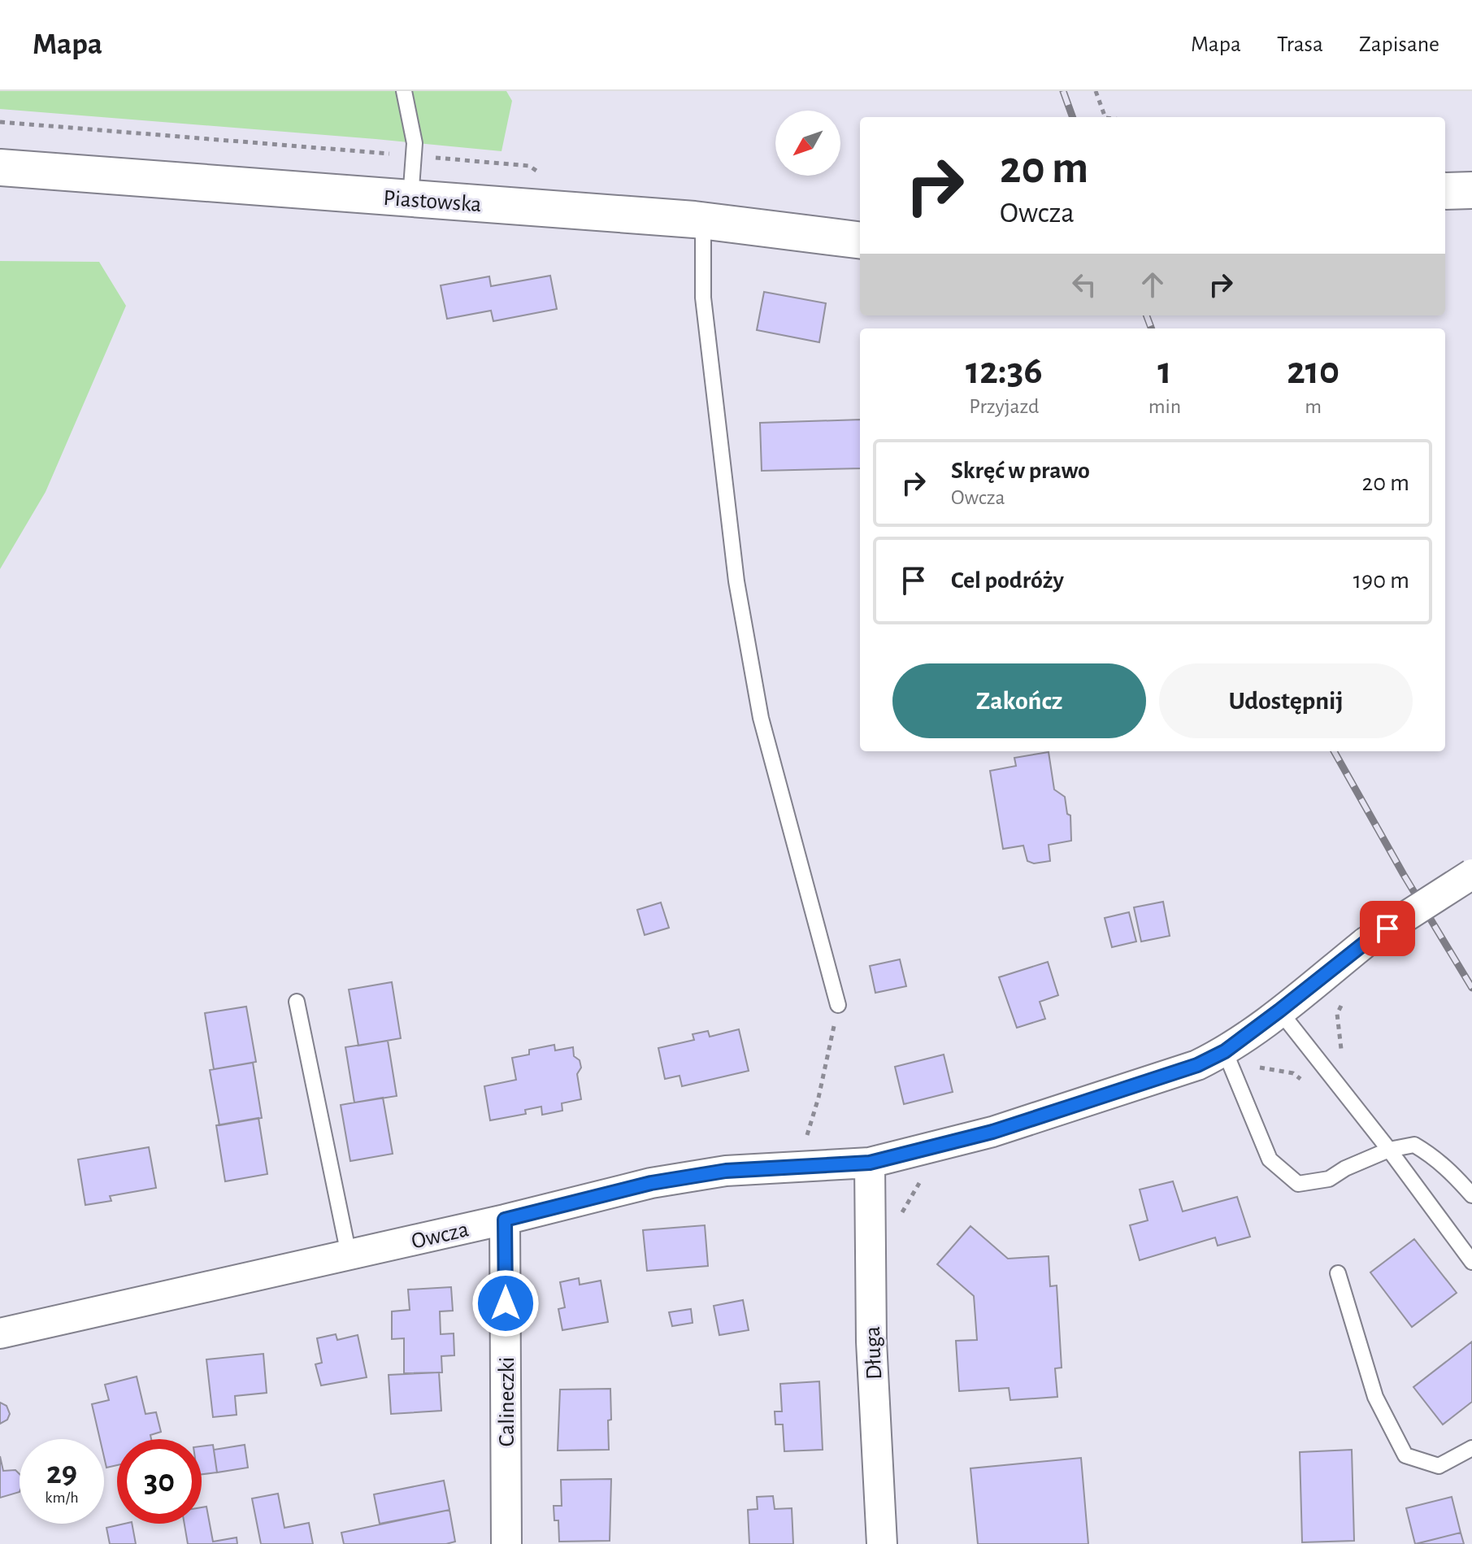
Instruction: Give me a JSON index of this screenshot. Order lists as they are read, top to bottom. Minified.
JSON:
{"streets":{"street":["Piastowska","Owcza","Długa","Calineczki"]},"crossings":[["Owcza","Długa"],["Owcza","Calineczki"]],"north":"bottom left","page":{"header":"Mapa","nav":["Mapa","Trasa","Zapisane"],"turn":["20 m","Owcza"],"eta":["12:36","Przyjazd","1","min","210","m"],"list":[{"name":"Skręć w prawo","note":"Owcza","value":"20 m"},{"name":"Cel podróży","value":"190 m"}],"buttons":["Zakończ","Udostępnij"],"speed":"29 km/h","limit":"30"}}
